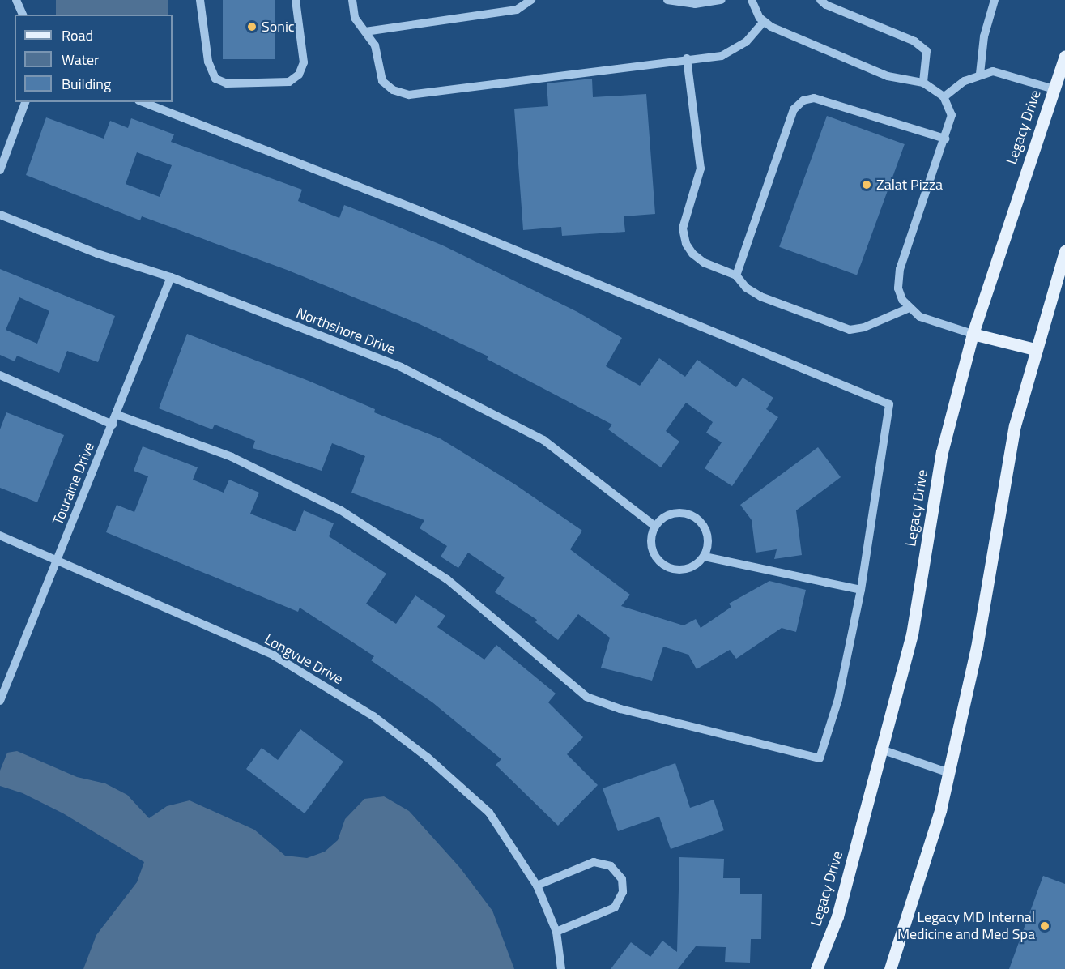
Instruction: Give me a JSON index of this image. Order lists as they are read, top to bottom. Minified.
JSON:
{"streets":{"main road":["Legacy Drive"],"street":["Northshore Drive","Touraine Drive","Longvue Drive"]},"crossings":[["Northshore Drive","Touraine Drive"],["Touraine Drive","Longvue Drive"]],"places":["Sonic","Zalat Pizza","Legacy MD Internal Medicine and Med Spa"],"legend":["Road","Water","Building"]}
